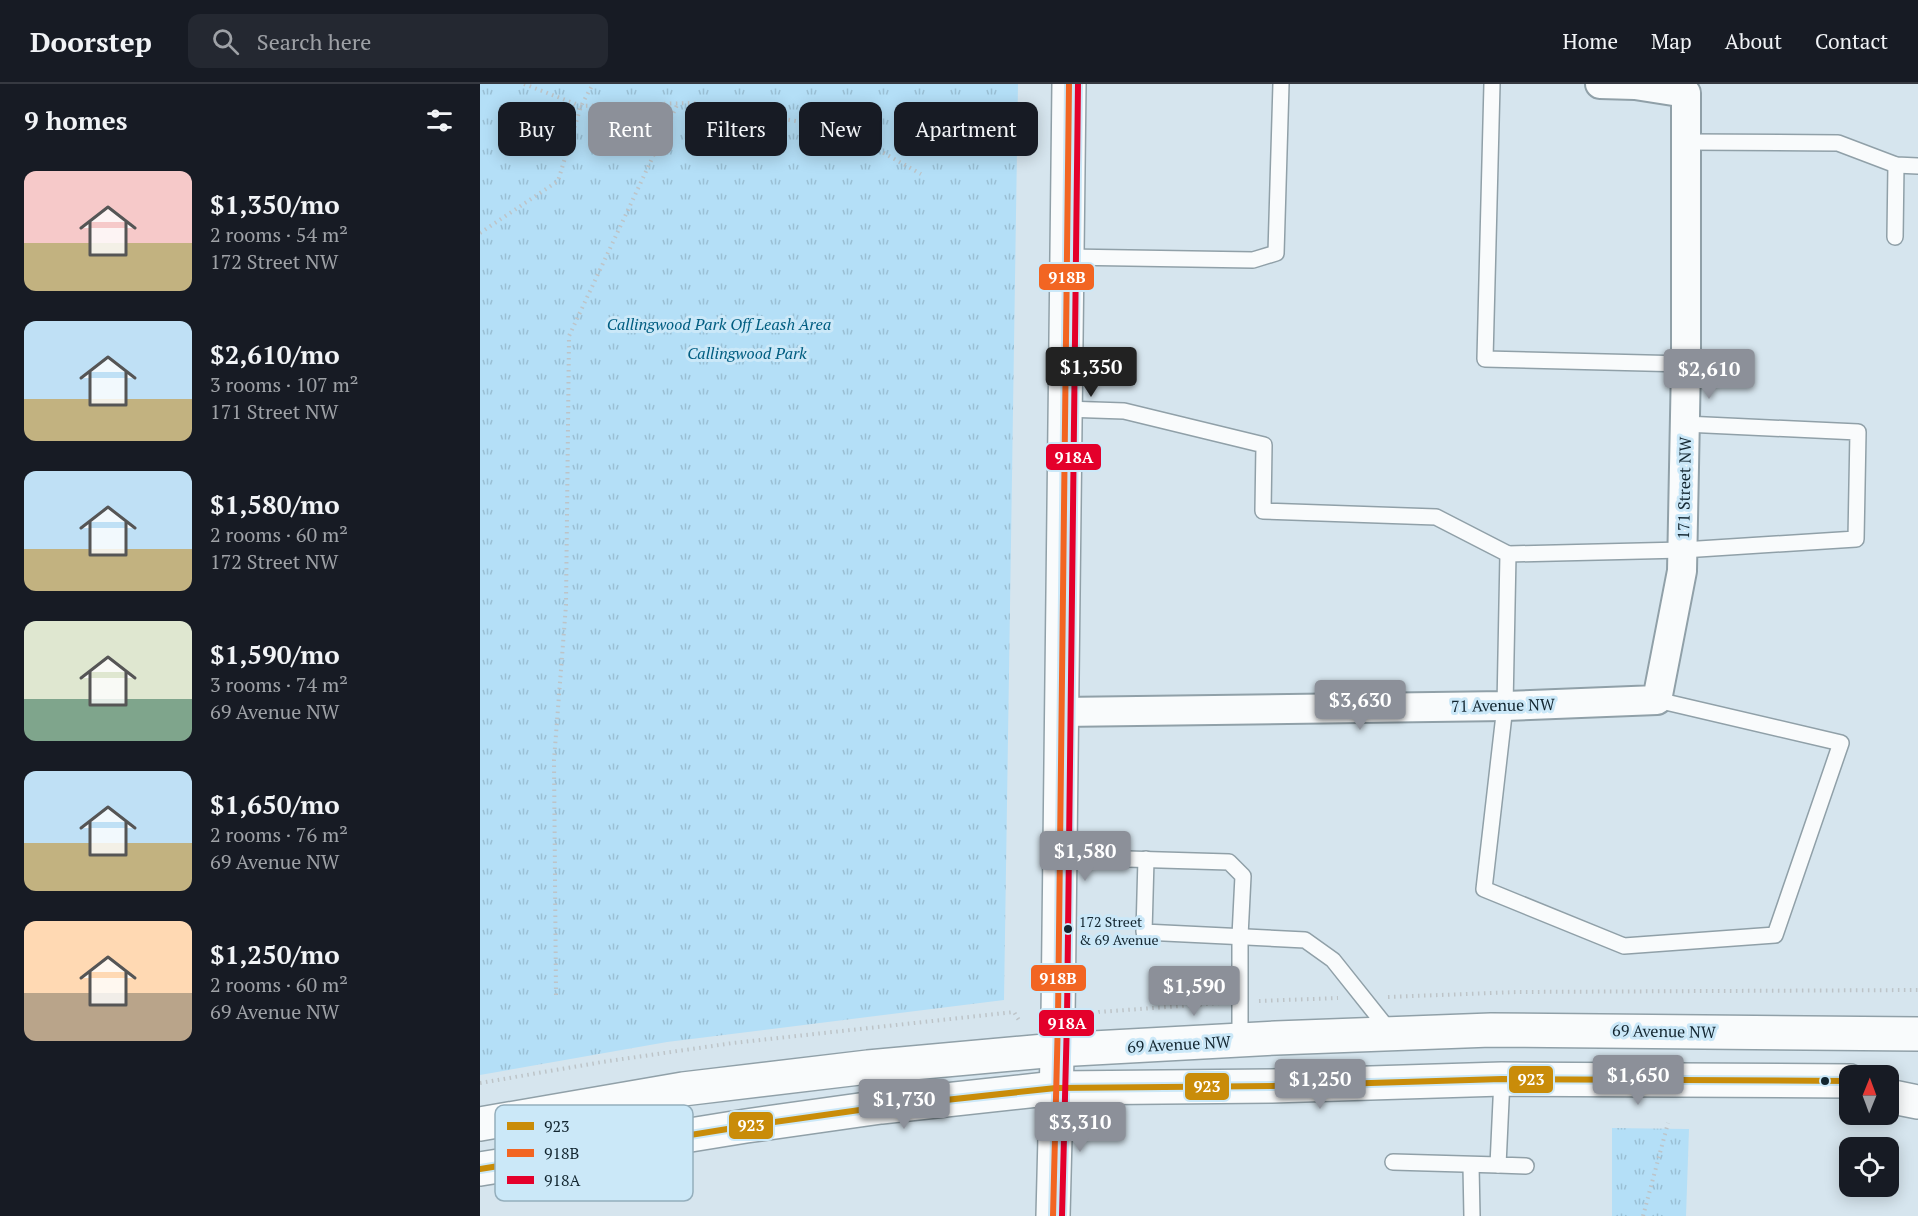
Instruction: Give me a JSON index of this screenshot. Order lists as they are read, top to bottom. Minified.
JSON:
{"streets":{"main road":["69 Avenue NW"],"street":["171 Street NW","71 Avenue NW"]},"crossings":[["171 Street NW","71 Avenue NW"]],"parks":["Callingwood Park Off Leash Area","Callingwood Park"],"places":["172 Street & 69 Avenue"],"lines":["transit line 918B","transit line 918A","transit line 923"],"legend":["923","918B","918A"],"north":"top","page":{"header":"Doorstep","search":"Search here","nav":["Home","Map","About","Contact"],"heading":"9 homes","chip":["Buy","Rent","Filters","New","Apartment"],"list":[{"name":"$1,350/mo","note":"2 rooms · 54 m² · 172 Street NW"},{"name":"$2,610/mo","note":"3 rooms · 107 m² · 171 Street NW"},{"name":"$1,580/mo","note":"2 rooms · 60 m² · 172 Street NW"},{"name":"$1,590/mo","note":"3 rooms · 74 m² · 69 Avenue NW"},{"name":"$1,650/mo","note":"2 rooms · 76 m² · 69 Avenue NW"},{"name":"$1,250/mo","note":"2 rooms · 60 m² · 69 Avenue NW"}],"price":["$1,350","$2,610","$3,630","$1,580","$1,590","$1,650","$1,250","$1,730","$3,310"]}}
